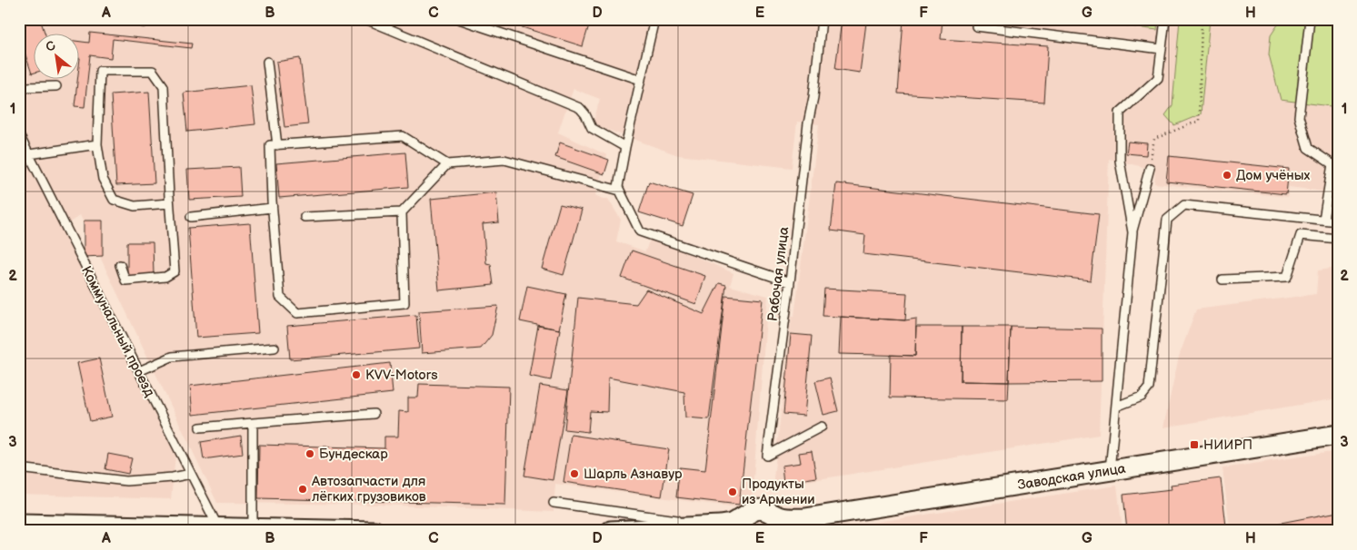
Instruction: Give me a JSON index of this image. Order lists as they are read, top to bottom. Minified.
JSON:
{"streets":{"street":["Заводская улица"],"lane":["Рабочая улица","Коммунальный проезд"]},"places":{"other":["Дом учёных","KVV-Motors","Бундескар","Шарль Азнавур","Автозапчасти для лёгких грузовиков","Продукты из Армении"],"transit":["НИИРП"]},"north":"top left","grid":{"columns":["A","B","C","D","E","F","G","H"],"rows":["1","2","3"]}}
